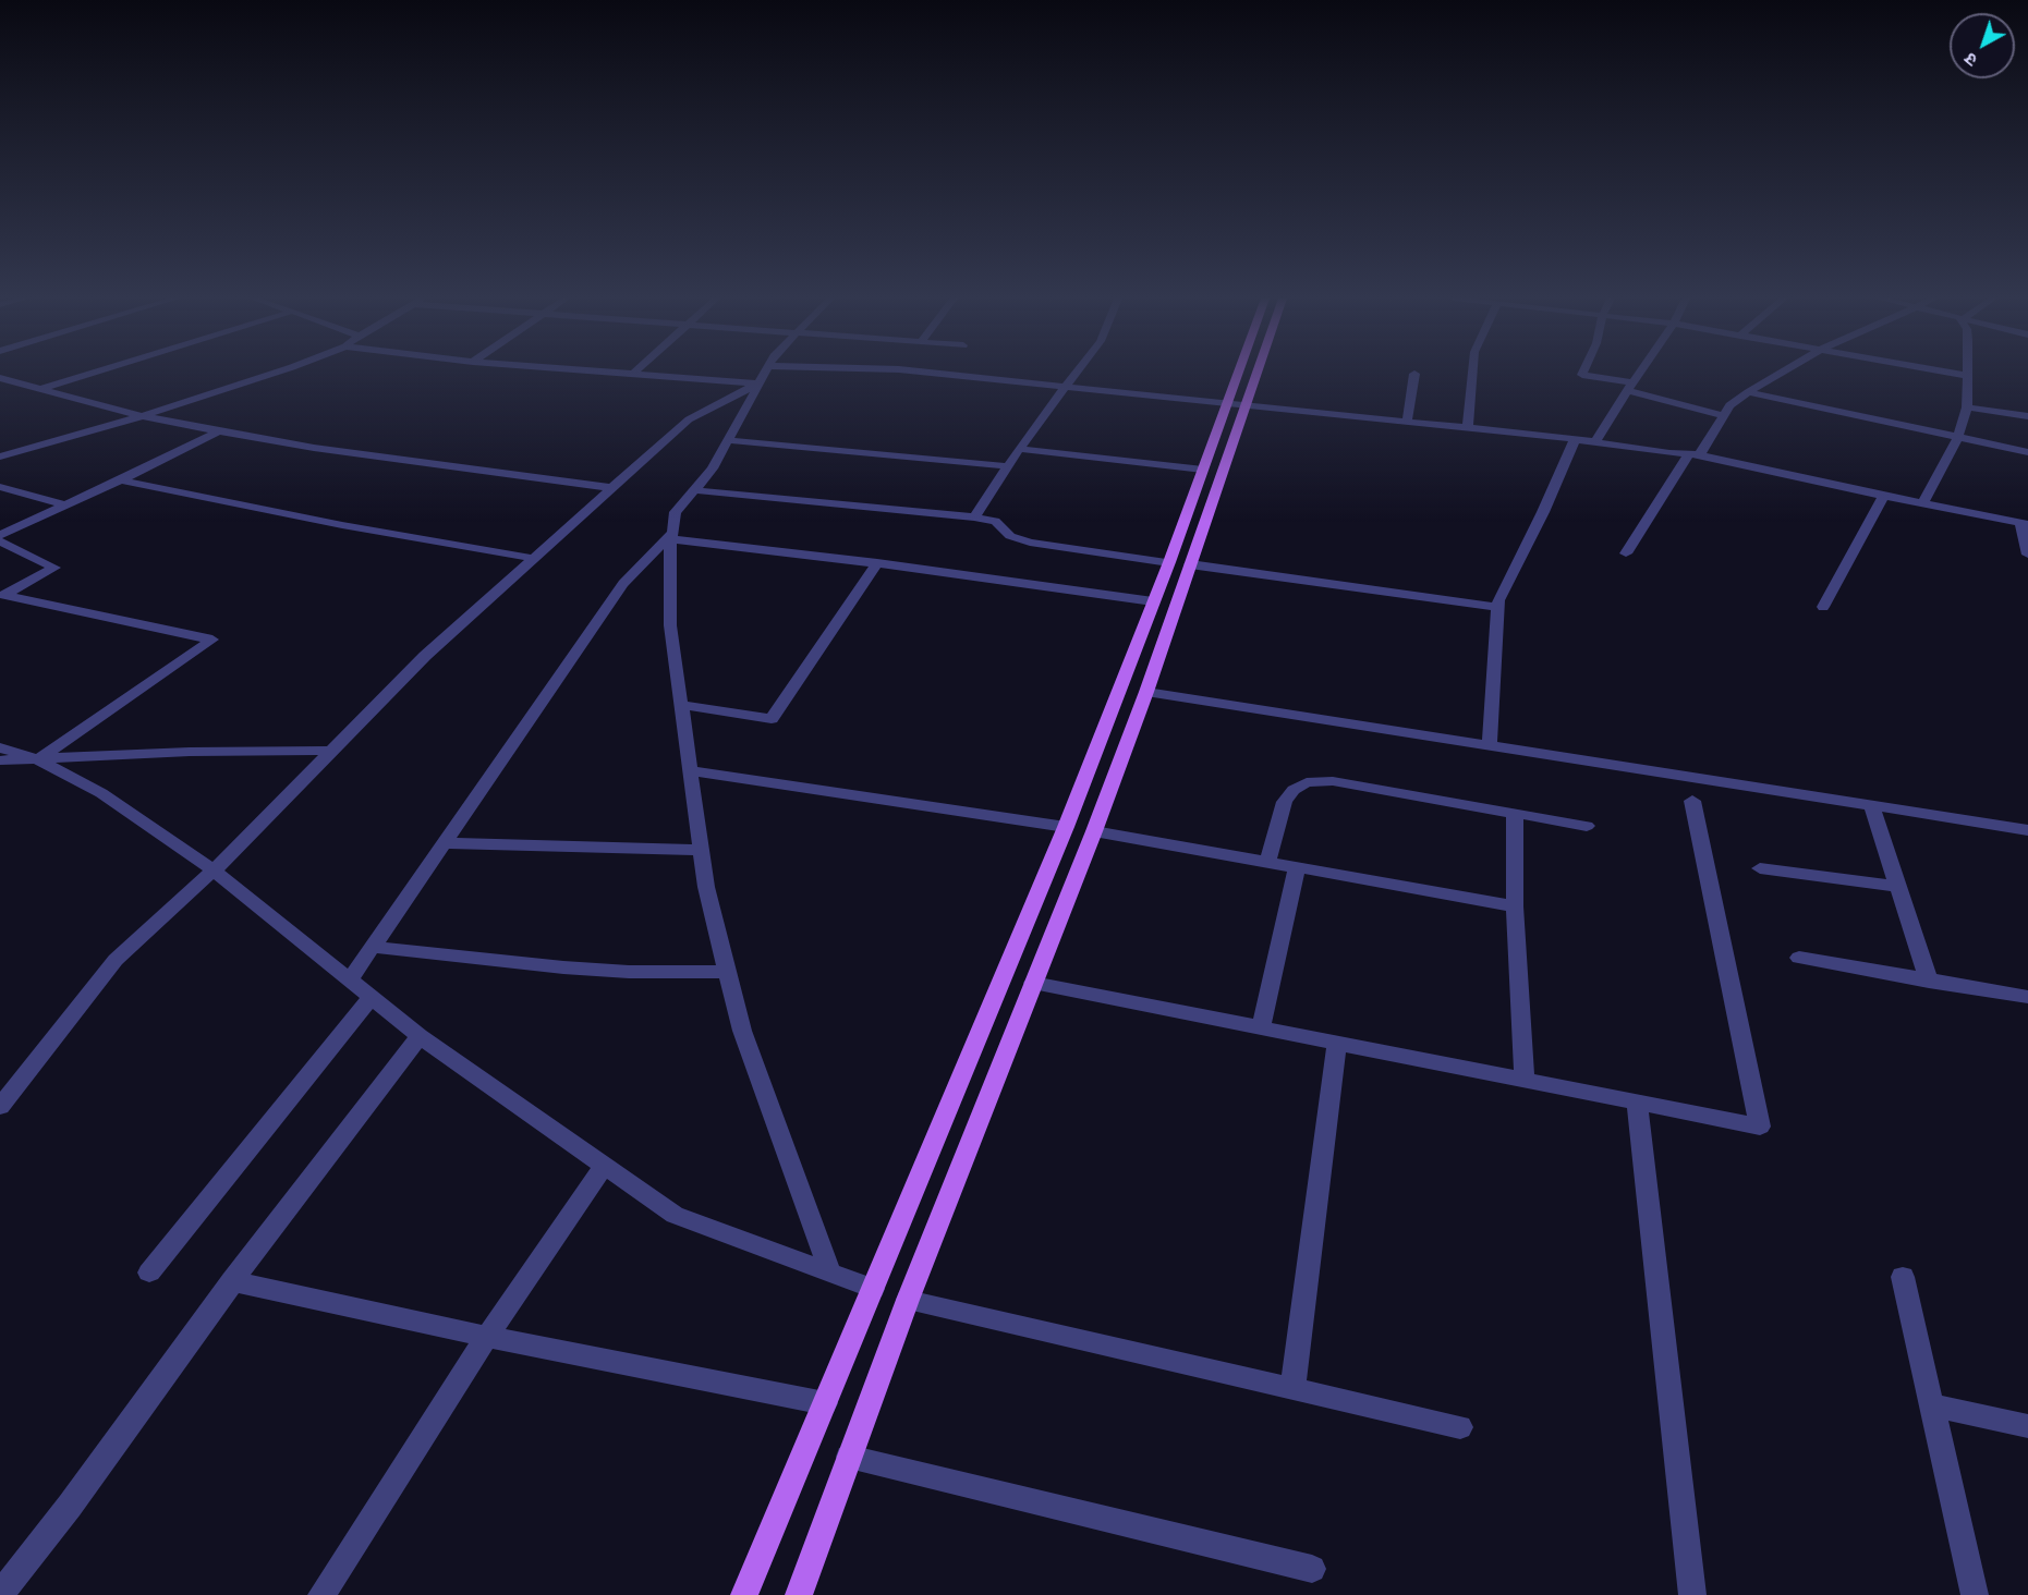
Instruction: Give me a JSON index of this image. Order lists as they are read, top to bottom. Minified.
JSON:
{"north":"bottom left"}
